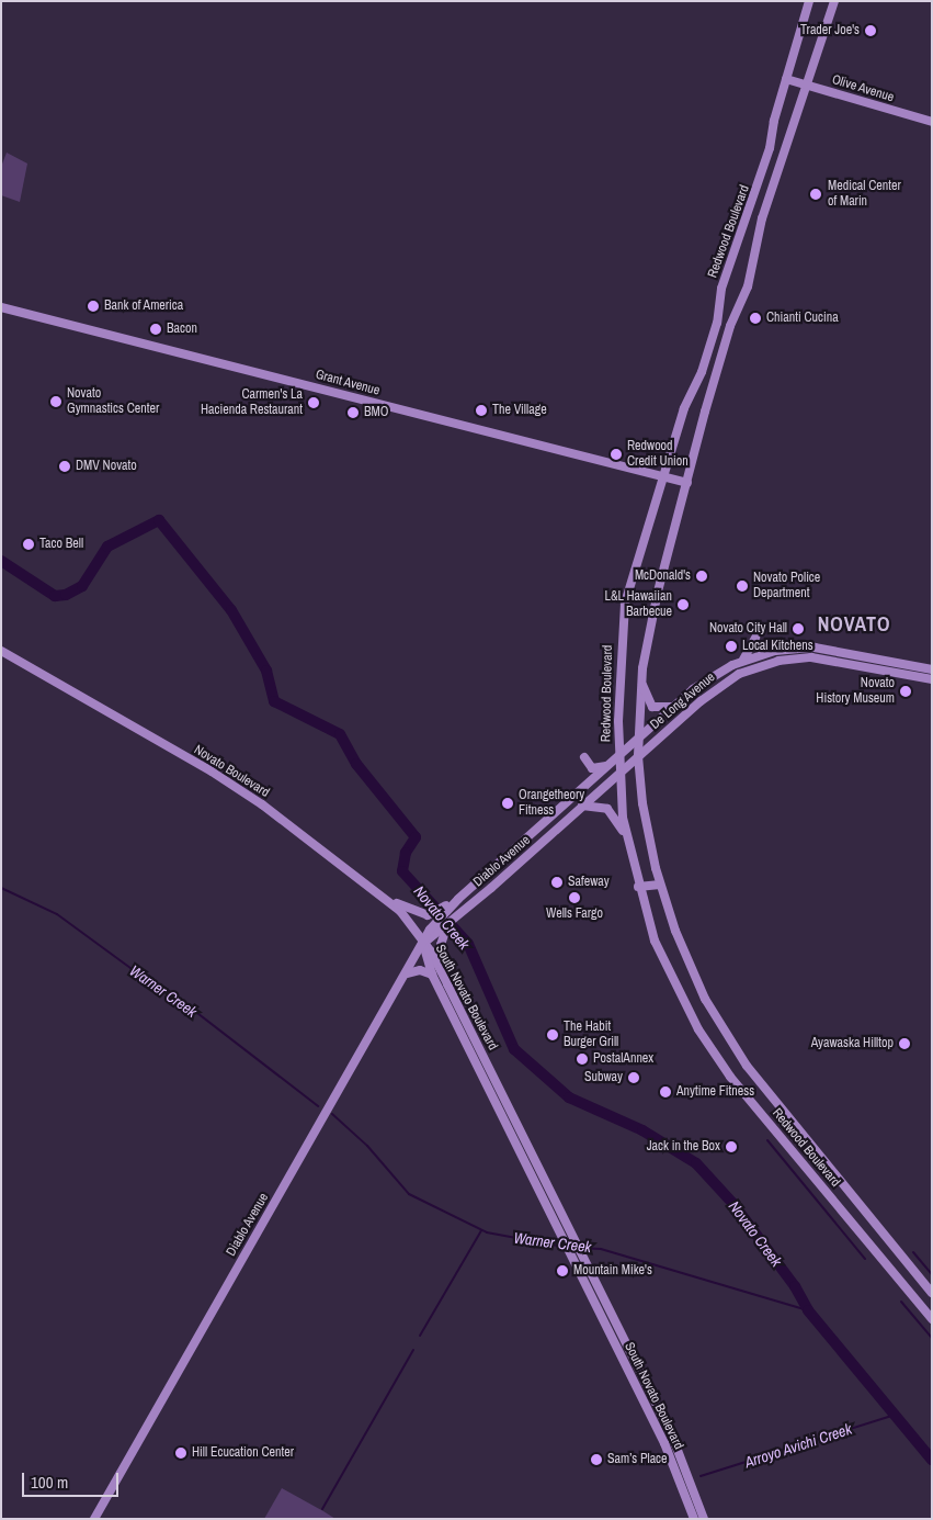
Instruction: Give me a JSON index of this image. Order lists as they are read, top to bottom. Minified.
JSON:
{"streets":{"main road":["Olive Avenue","Redwood Boulevard","Grant Avenue","De Long Avenue","Novato Boulevard","Diablo Avenue","South Novato Boulevard"]},"crossings":[["Olive Avenue","Redwood Boulevard"],["Redwood Boulevard","Grant Avenue"],["Redwood Boulevard","De Long Avenue"],["Redwood Boulevard","Diablo Avenue"],["De Long Avenue","Diablo Avenue"],["Novato Boulevard","Diablo Avenue"],["Novato Boulevard","South Novato Boulevard"],["Diablo Avenue","South Novato Boulevard"]],"districts":["NOVATO"],"water":["Novato Creek","Warner Creek","Arroyo Avichi Creek"],"places":["Trader Joe's","Medical Center of Marin","Bank of America","Chianti Cucina","Bacon","Novato Gymnastics Center","Carmen's La Hacienda Restaurant","The Village","BMO","Redwood Credit Union","DMV Novato","Taco Bell","McDonald's","Novato Police Department","L&L Hawaiian Barbecue","Novato City Hall","Local Kitchens","Novato History Museum","Orangetheory Fitness","Safeway","Wells Fargo","The Habit Burger Grill","Ayawaska Hilltop","PostalAnnex","Subway","Anytime Fitness","Jack in the Box","Mountain Mike's","Hill Ecucation Center","Sam’s Place"],"scale_bar":"100 m"}
